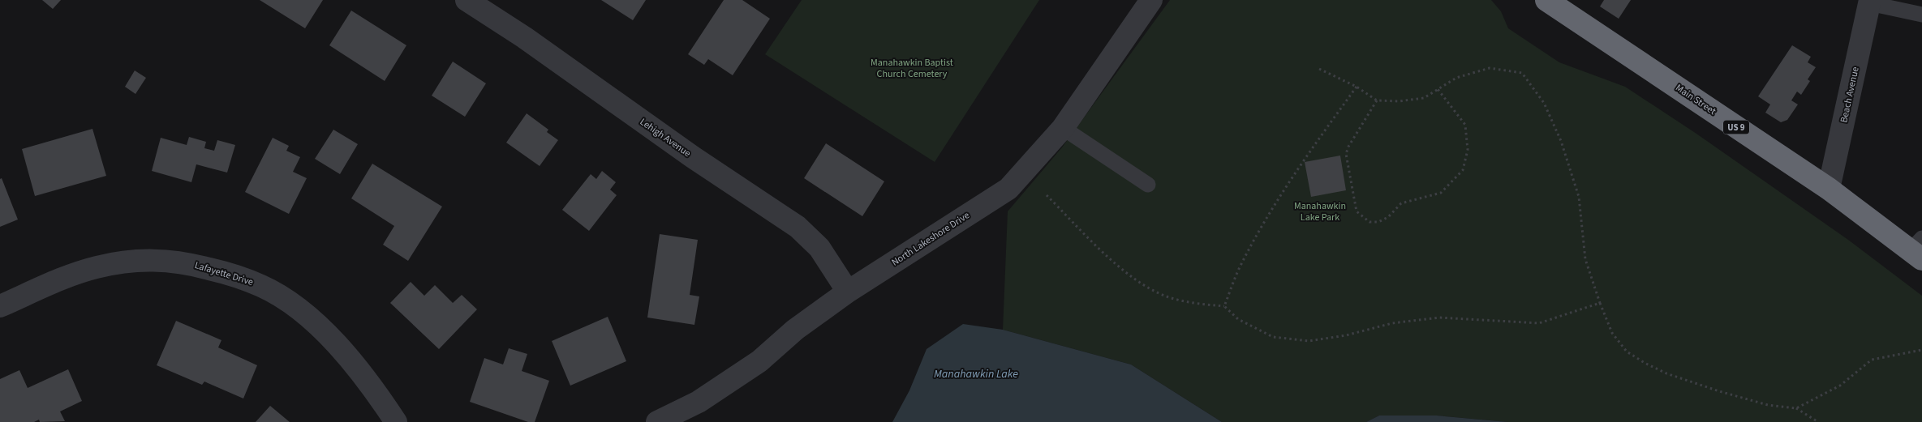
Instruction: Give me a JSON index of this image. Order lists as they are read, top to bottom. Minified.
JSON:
{"streets":{"highway":["Main Street","US 9"],"street":["Beach Avenue","Lehigh Avenue","North Lakeshore Drive","Lafayette Drive"]},"crossings":[["Beach Avenue","Main Street"],["Lehigh Avenue","North Lakeshore Drive"]],"water":["Manahawkin Lake"],"parks":["Manahawkin Baptist Church Cemetery","Manahawkin Lake Park"]}
